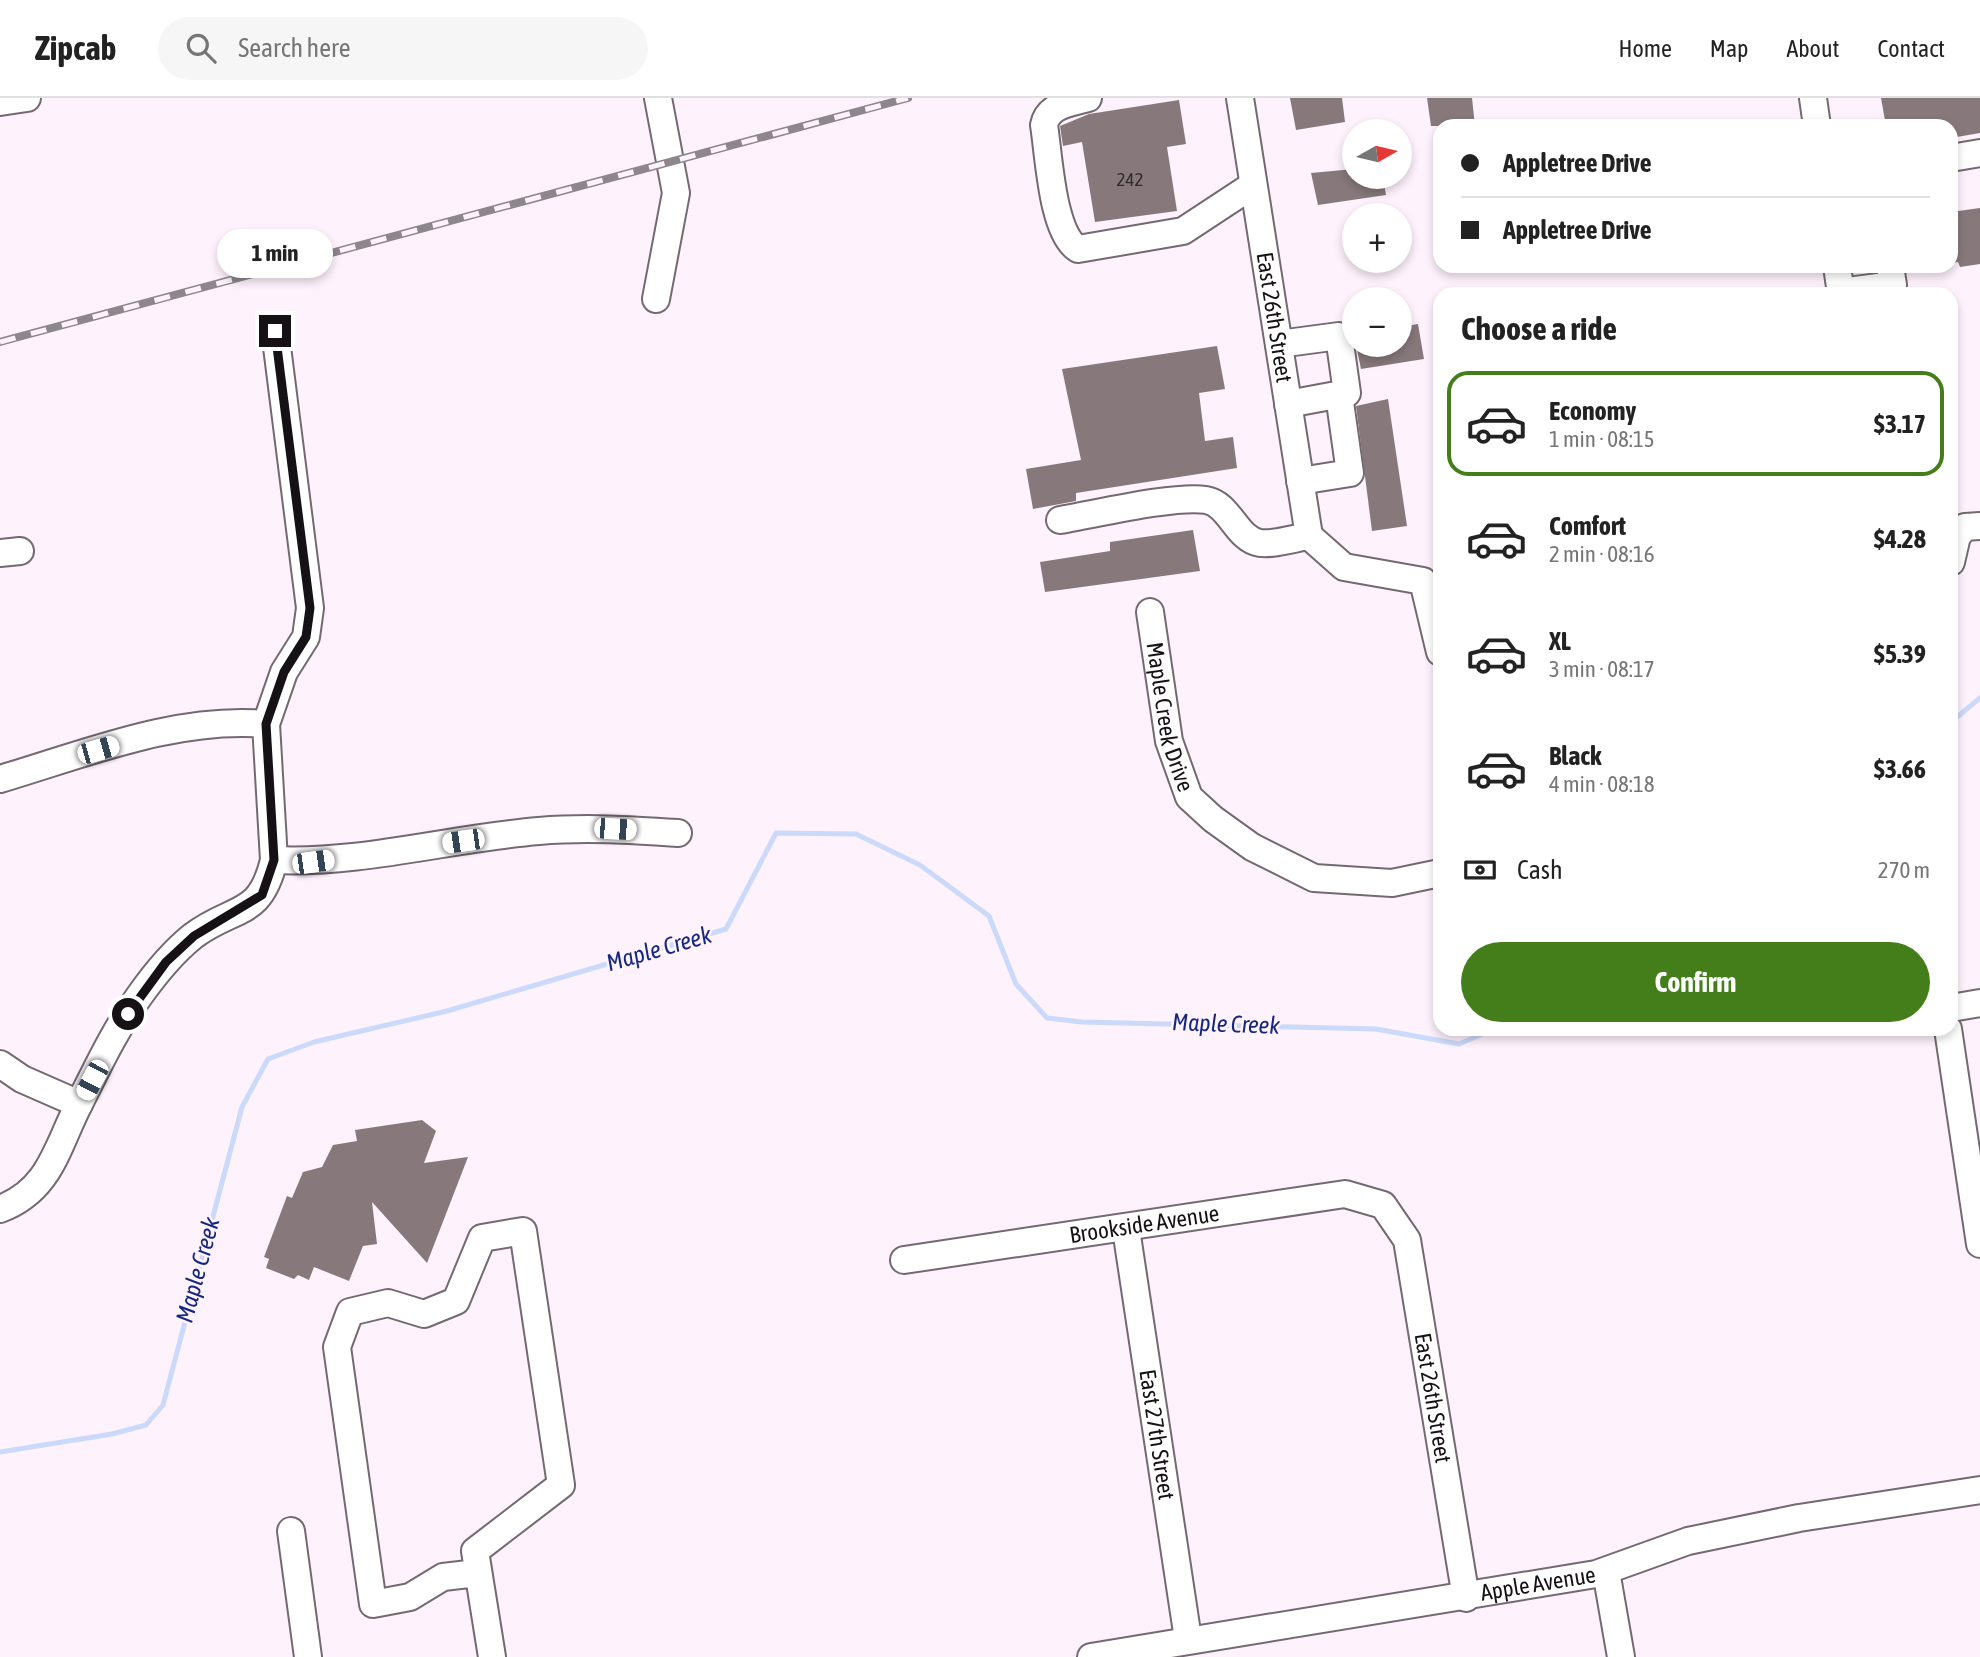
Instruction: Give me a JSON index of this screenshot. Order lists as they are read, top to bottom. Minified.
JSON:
{"streets":{"street":["East 26th Street","Maple Creek Drive","Brookside Avenue","East 27th Street","Apple Avenue"]},"crossings":[["East 26th Street","Brookside Avenue"],["East 26th Street","Apple Avenue"],["Brookside Avenue","East 27th Street"],["East 27th Street","Apple Avenue"]],"water":["Maple Creek"],"house_numbers":["242"],"north":"right","page":{"header":"Zipcab","search":"Search here","nav":["Home","Map","About","Contact"],"map_buttons":["+","−"],"banner":["Appletree Drive","Appletree Drive"],"bubble":"1 min","heading":"Choose a ride","list":[{"name":"Economy","note":"1 min · 08:15","value":"$3.17"},{"name":"Comfort","note":"2 min · 08:16","value":"$4.28"},{"name":"XL","note":"3 min · 08:17","value":"$5.39"},{"name":"Black","note":"4 min · 08:18","value":"$3.66"}],"pay":["Cash","270 m"],"buttons":"Confirm"}}
